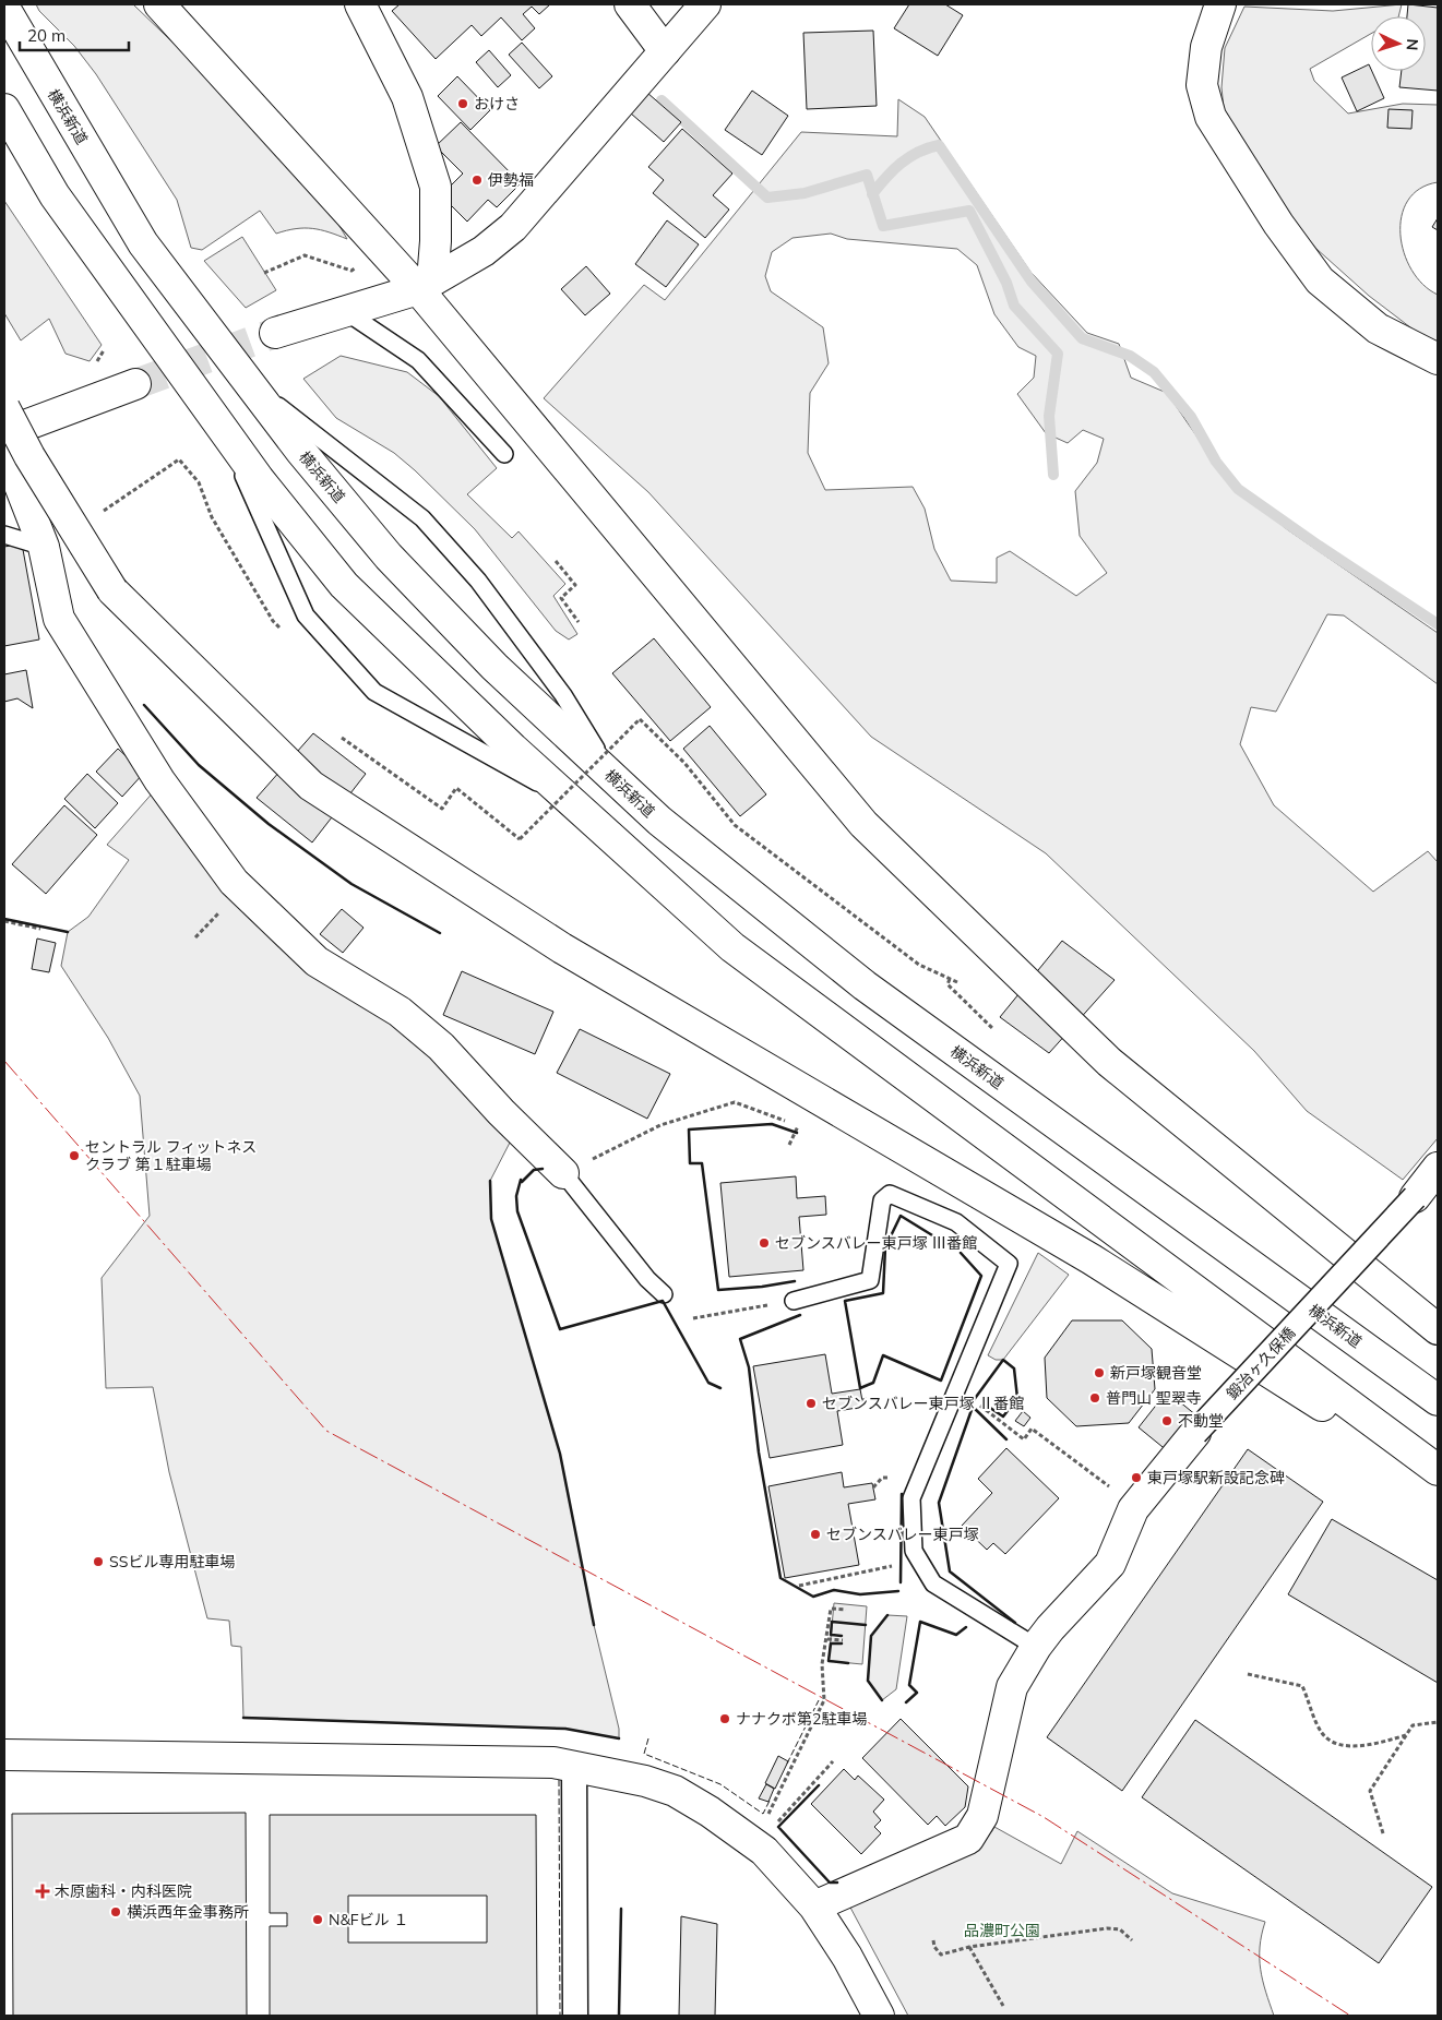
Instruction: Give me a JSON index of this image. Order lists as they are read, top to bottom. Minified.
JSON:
{"streets":{"main road":["横浜新道"],"street":["鍛治ヶ久保橋"]},"parks":["品濃町公園"],"places":{"other":["おけさ","伊勢福","セントラル フィットネス クラブ 第１駐車場","セブンスバレー東戸塚 Ⅲ番館","新戸塚観音堂","普門山 聖翠寺","セブンスバレー東戸塚 Ⅱ番館","不動堂","東戸塚駅新設記念碑","セブンスバレー東戸塚","SSビル専用駐車場","ナナクボ第2駐車場","横浜西年金事務所","N&Fビル １"],"health":["木原歯科・内科医院"]},"scale_bar":"20 m","north":"right"}
